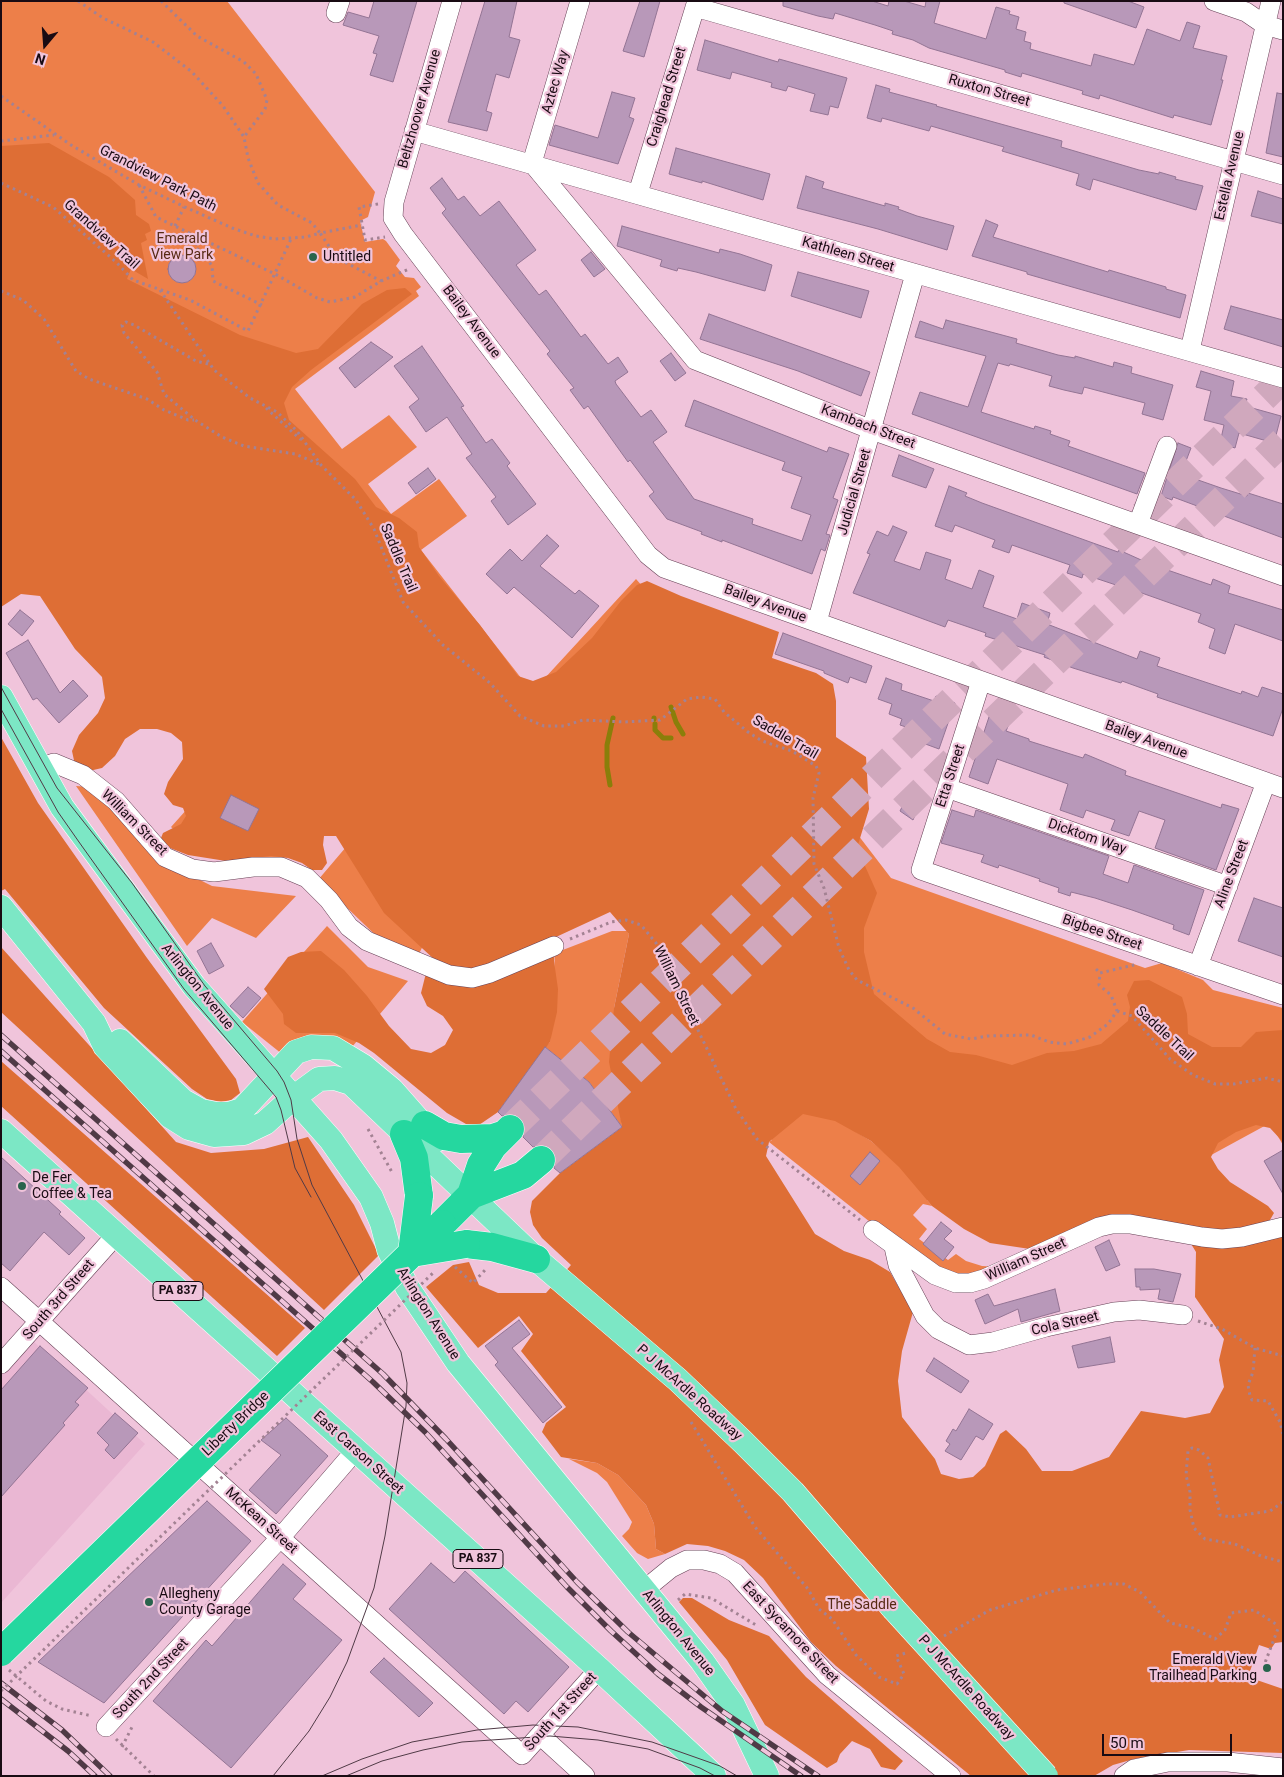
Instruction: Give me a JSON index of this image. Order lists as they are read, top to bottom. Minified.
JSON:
{"streets":{"highway":["Liberty Bridge"],"main road":["Arlington Avenue","PA 837","P J McArdle Roadway","East Carson Street"],"street":["Aztec Way","Ruxton Street","Craighead Street","Beltzhoover Avenue","Estella Avenue","Kathleen Street","Bailey Avenue","Kambach Street","Judicial Street","Etta Street","William Street","Dicktom Way","Aline Street","Bigbee Street","South 3rd Street","Cola Street","McKean Street","East Sycamore Street","South 2nd Street","South 1st Street"],"path":["Grandview Park Path","Grandview Trail","Saddle Trail"]},"crossings":[["Aztec Way","Kathleen Street"],["Aztec Way","Kambach Street"],["Ruxton Street","Craighead Street"],["Ruxton Street","Estella Avenue"],["Craighead Street","Kathleen Street"],["Beltzhoover Avenue","Kathleen Street"],["Beltzhoover Avenue","Bailey Avenue"],["Estella Avenue","Kathleen Street"],["Grandview Trail","Saddle Trail"],["Kathleen Street","Kambach Street"],["Kathleen Street","Judicial Street"],["Bailey Avenue","Judicial Street"],["Bailey Avenue","Etta Street"],["Bailey Avenue","Aline Street"],["Kambach Street","Judicial Street"],["Etta Street","Dicktom Way"],["Etta Street","Bigbee Street"],["William Street","Arlington Avenue"],["William Street","Cola Street"],["Dicktom Way","Aline Street"],["Aline Street","Bigbee Street"],["Arlington Avenue","East Sycamore Street"],["South 3rd Street","East Carson Street"],["South 3rd Street","McKean Street"],["P J McArdle Roadway","Liberty Bridge"],["East Carson Street","South 2nd Street"],["East Carson Street","South 1st Street"],["McKean Street","South 2nd Street"],["McKean Street","South 1st Street"]],"parks":["Emerald View Park","The Saddle"],"places":["Untitled","De Fer Coffee & Tea","Allegheny County Garage","Emerald View Trailhead Parking"],"scale_bar":"50 m","north":"bottom"}
